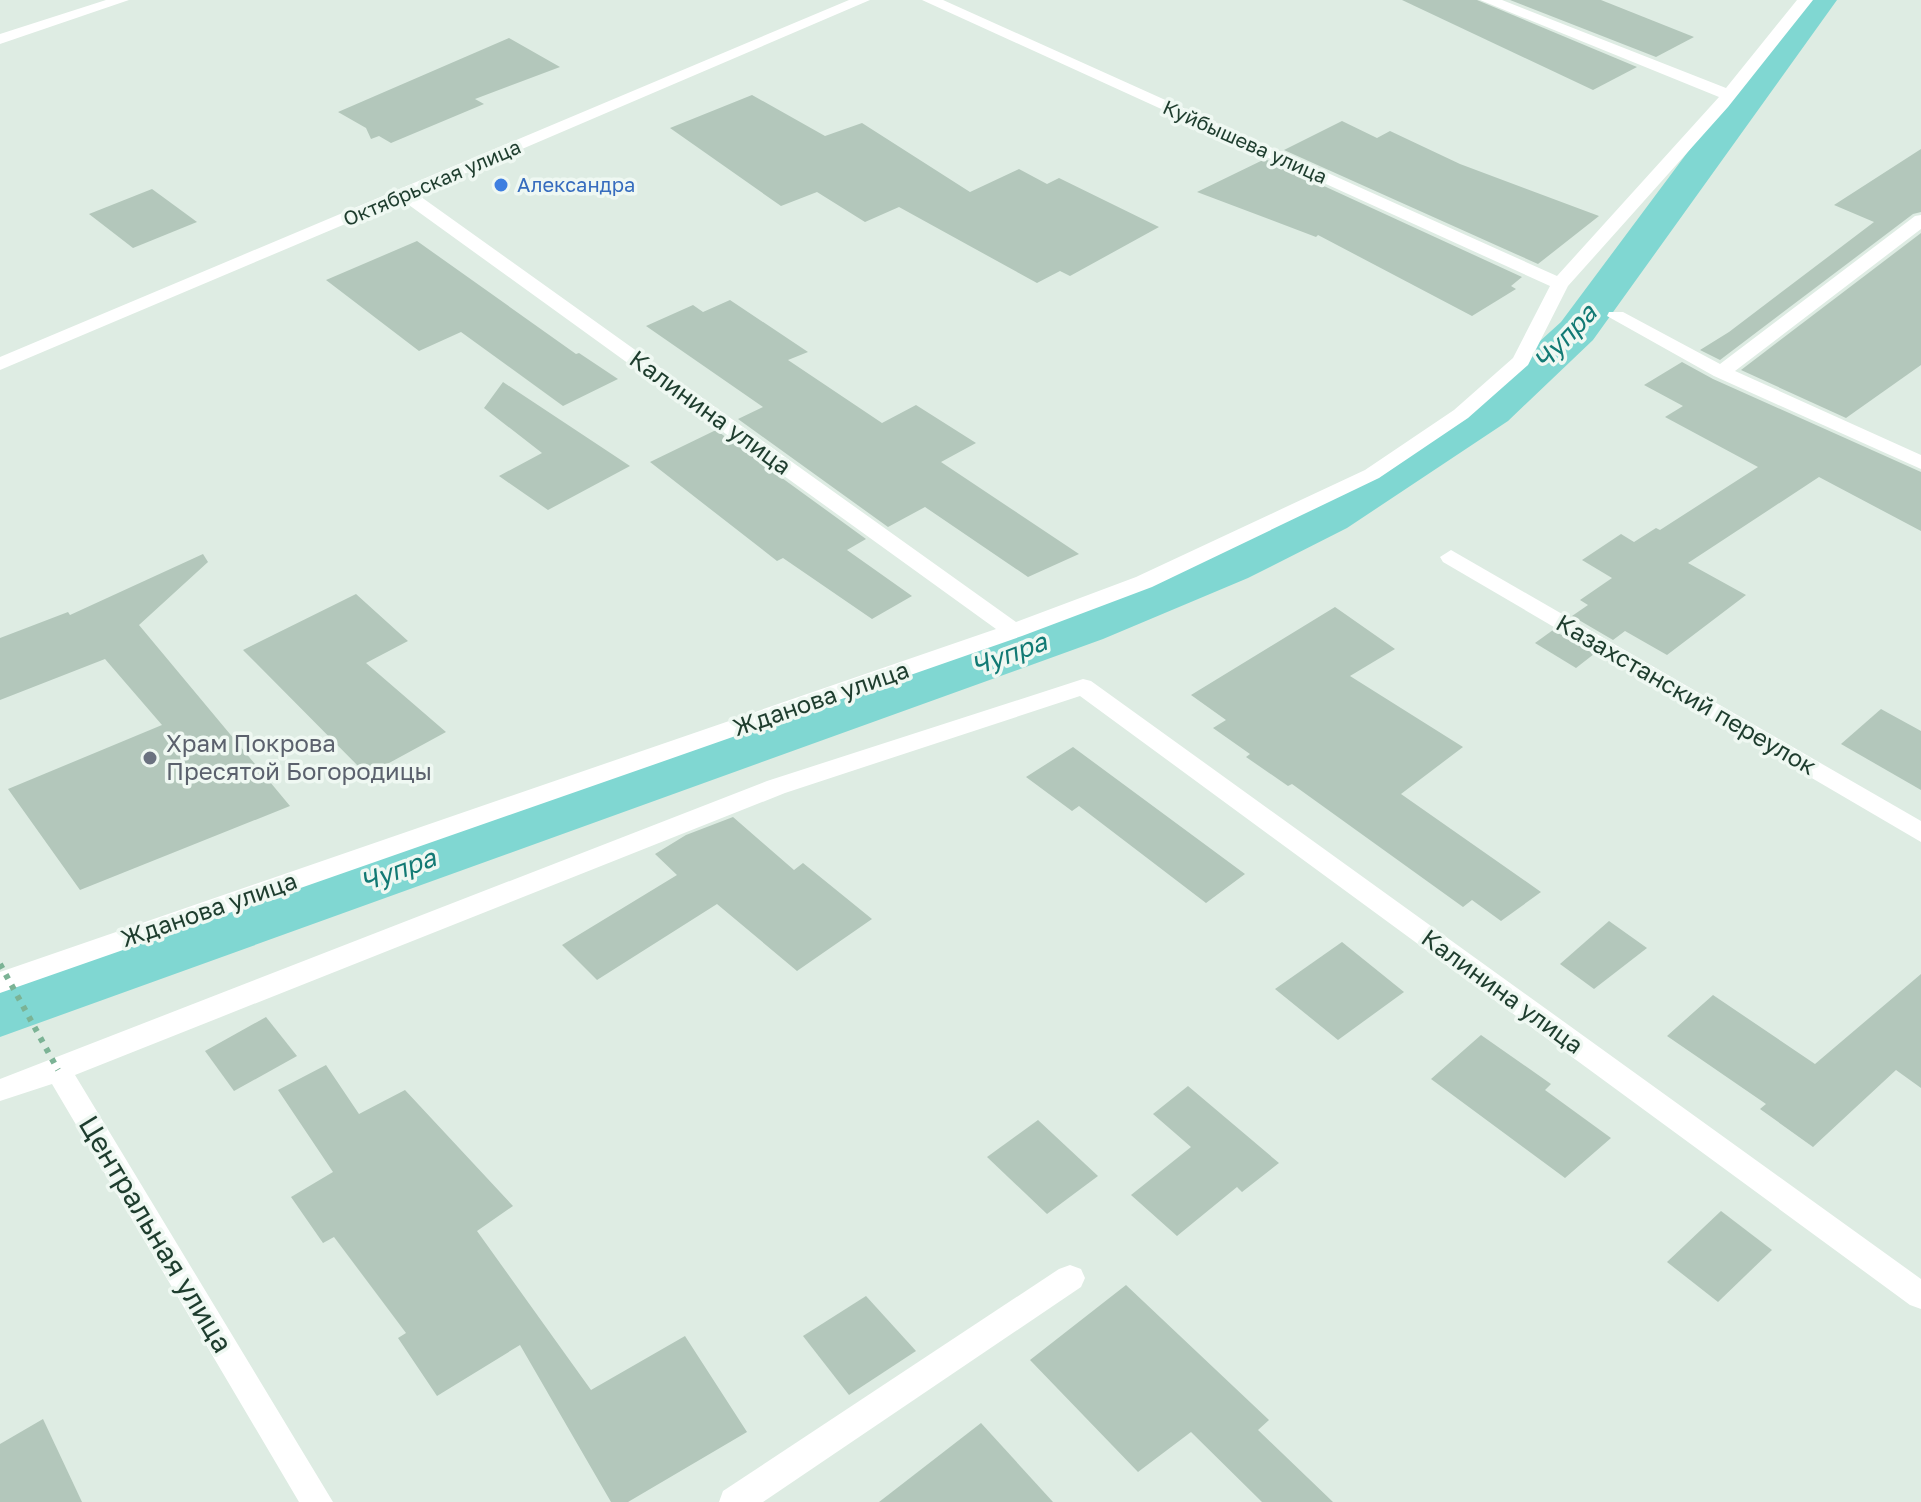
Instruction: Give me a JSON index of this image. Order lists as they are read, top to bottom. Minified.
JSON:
{"streets":{"street":["Куйбышева улица","Октябрьская улица","Калинина улица","Казахстанский переулок","Жданова улица","Центральная улица"]},"crossings":[["Куйбышева улица","Жданова улица"],["Октябрьская улица","Калинина улица"],["Калинина улица","Жданова улица"],["Калинина улица","Центральная улица"]],"water":["Чупра"],"places":["Александра","Храм Покрова Пресятой Богородицы"]}
